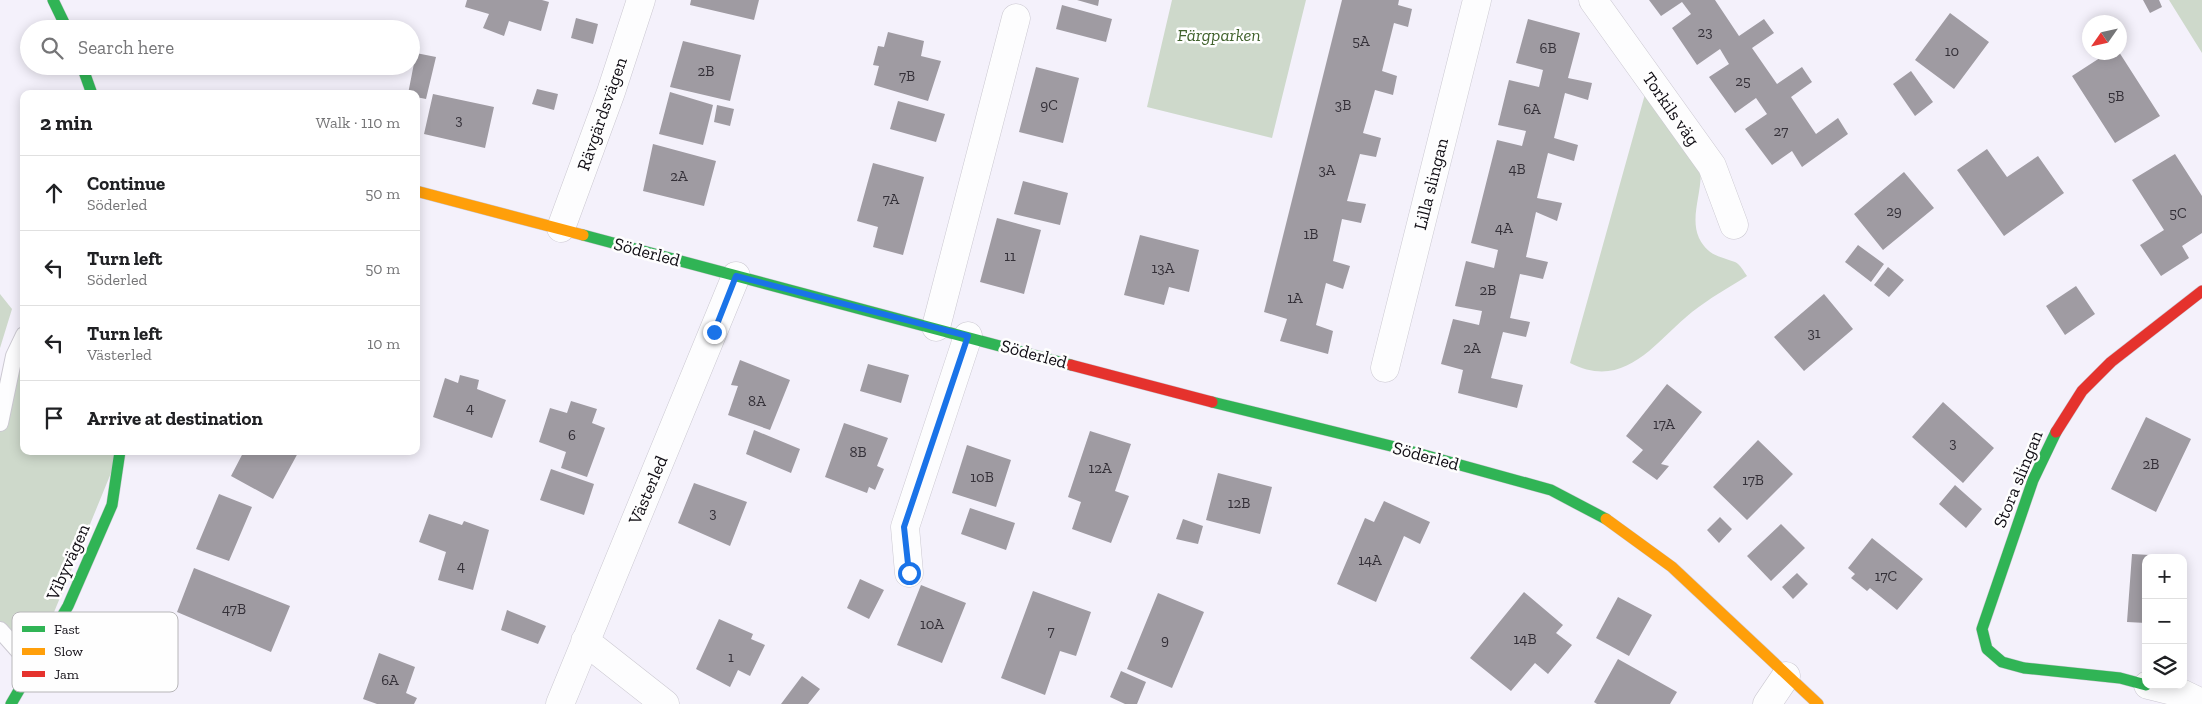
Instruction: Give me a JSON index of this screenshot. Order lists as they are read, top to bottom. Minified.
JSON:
{"streets":{"street":["Torkils väg","Rävgärdsvägen","Lilla slingan","Söderled","Stora slingan","Västerled","Vibyvägen"]},"crossings":[["Rävgärdsvägen","Söderled"],["Söderled","Västerled"]],"parks":["Färgparken"],"house_numbers":["23","5A","6B","10","2B","7B","25","5B","9C","3B","6A","3","27","4B","3A","2A","7A","29","5C","4A","1B","11","13A","2B","1A","31","2A","8A","4","17A","6","3","8B","2B","12A","10B","17B","12B","3","14A","4","17C","47B","10A","7","14B","9","1","6A"],"legend":["Fast","Slow","Jam"],"north":"bottom left","page":{"search":"Search here","heading":["2 min","Walk · 110 m"],"list":[["Continue","Söderled","50 m"],["Turn left","Söderled","50 m"],["Turn left","Västerled","10 m"],"Arrive at destination"],"map_buttons":["+","−"]}}
